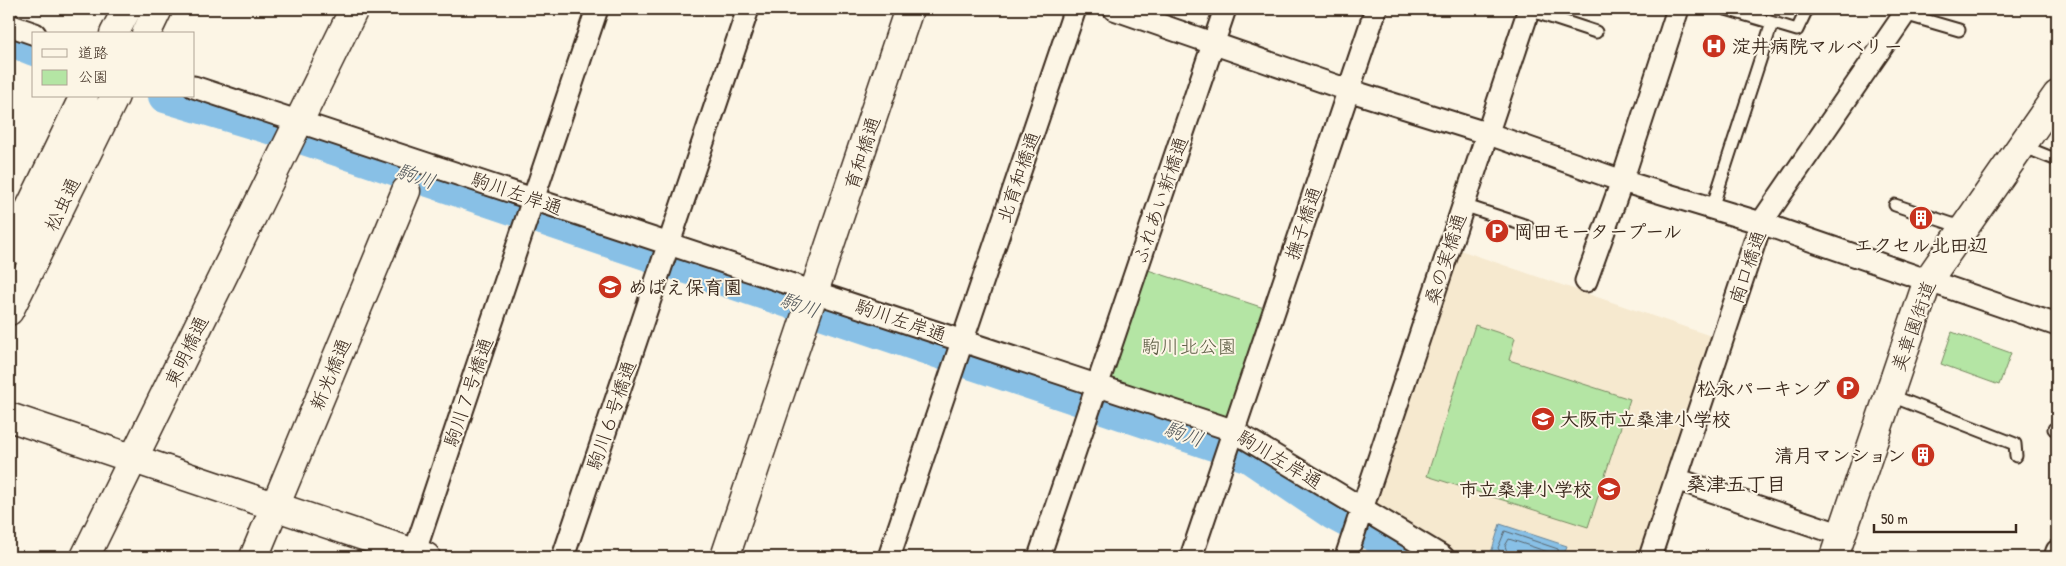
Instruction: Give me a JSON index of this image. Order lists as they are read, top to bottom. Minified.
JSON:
{"streets":{"street":["育和橋通","北育和橋通","駒川左岸通","ふれあい新橋通","松虫通","撫子橋通","桑の実橋通","南口橋通","美章園街道","東明橋通","新光橋通","駒川７号橋通","駒川６号橋通"]},"crossings":[["育和橋通","駒川左岸通"],["北育和橋通","駒川左岸通"],["駒川左岸通","ふれあい新橋通"],["駒川左岸通","撫子橋通"],["駒川左岸通","桑の実橋通"],["駒川左岸通","東明橋通"],["駒川左岸通","新光橋通"],["駒川左岸通","駒川７号橋通"],["駒川左岸通","駒川６号橋通"]],"districts":["桑津五丁目"],"water":["駒川"],"parks":["駒川北公園"],"places":{"hospital":["淀井病院マルベリー"],"building":["エクセル北田辺","清月マンション"],"parking":["岡田モータープール","松永パーキング"],"school or university":["めばえ保育園","大阪市立桑津小学校","市立桑津小学校"]},"legend":["道路","公園"],"scale_bar":"50 m"}
